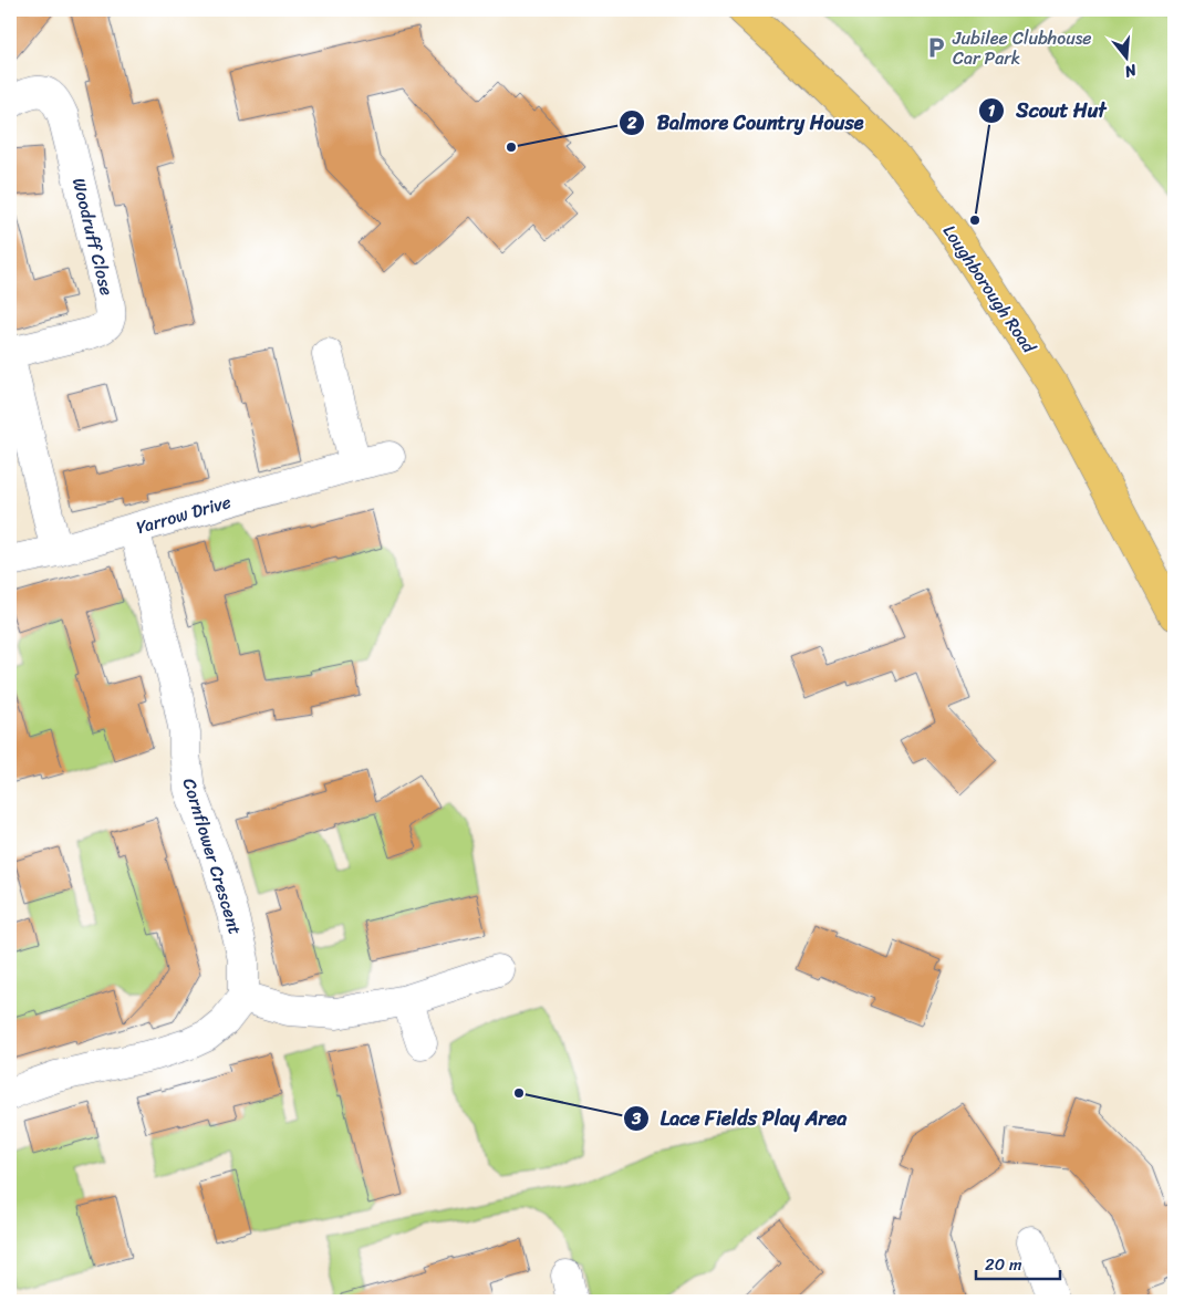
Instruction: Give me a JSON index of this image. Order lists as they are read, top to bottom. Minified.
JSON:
{"streets":{"main road":["Loughborough Road"],"street":["Woodruff Close","Yarrow Drive","Cornflower Crescent"]},"crossings":[["Yarrow Drive","Cornflower Crescent"]],"places":{"parking":["Jubilee Clubhouse Car Park"],"other":["Balmore Country House","Scout Hut","Lace Fields Play Area"]},"scale_bar":"20 m","north":"bottom"}
